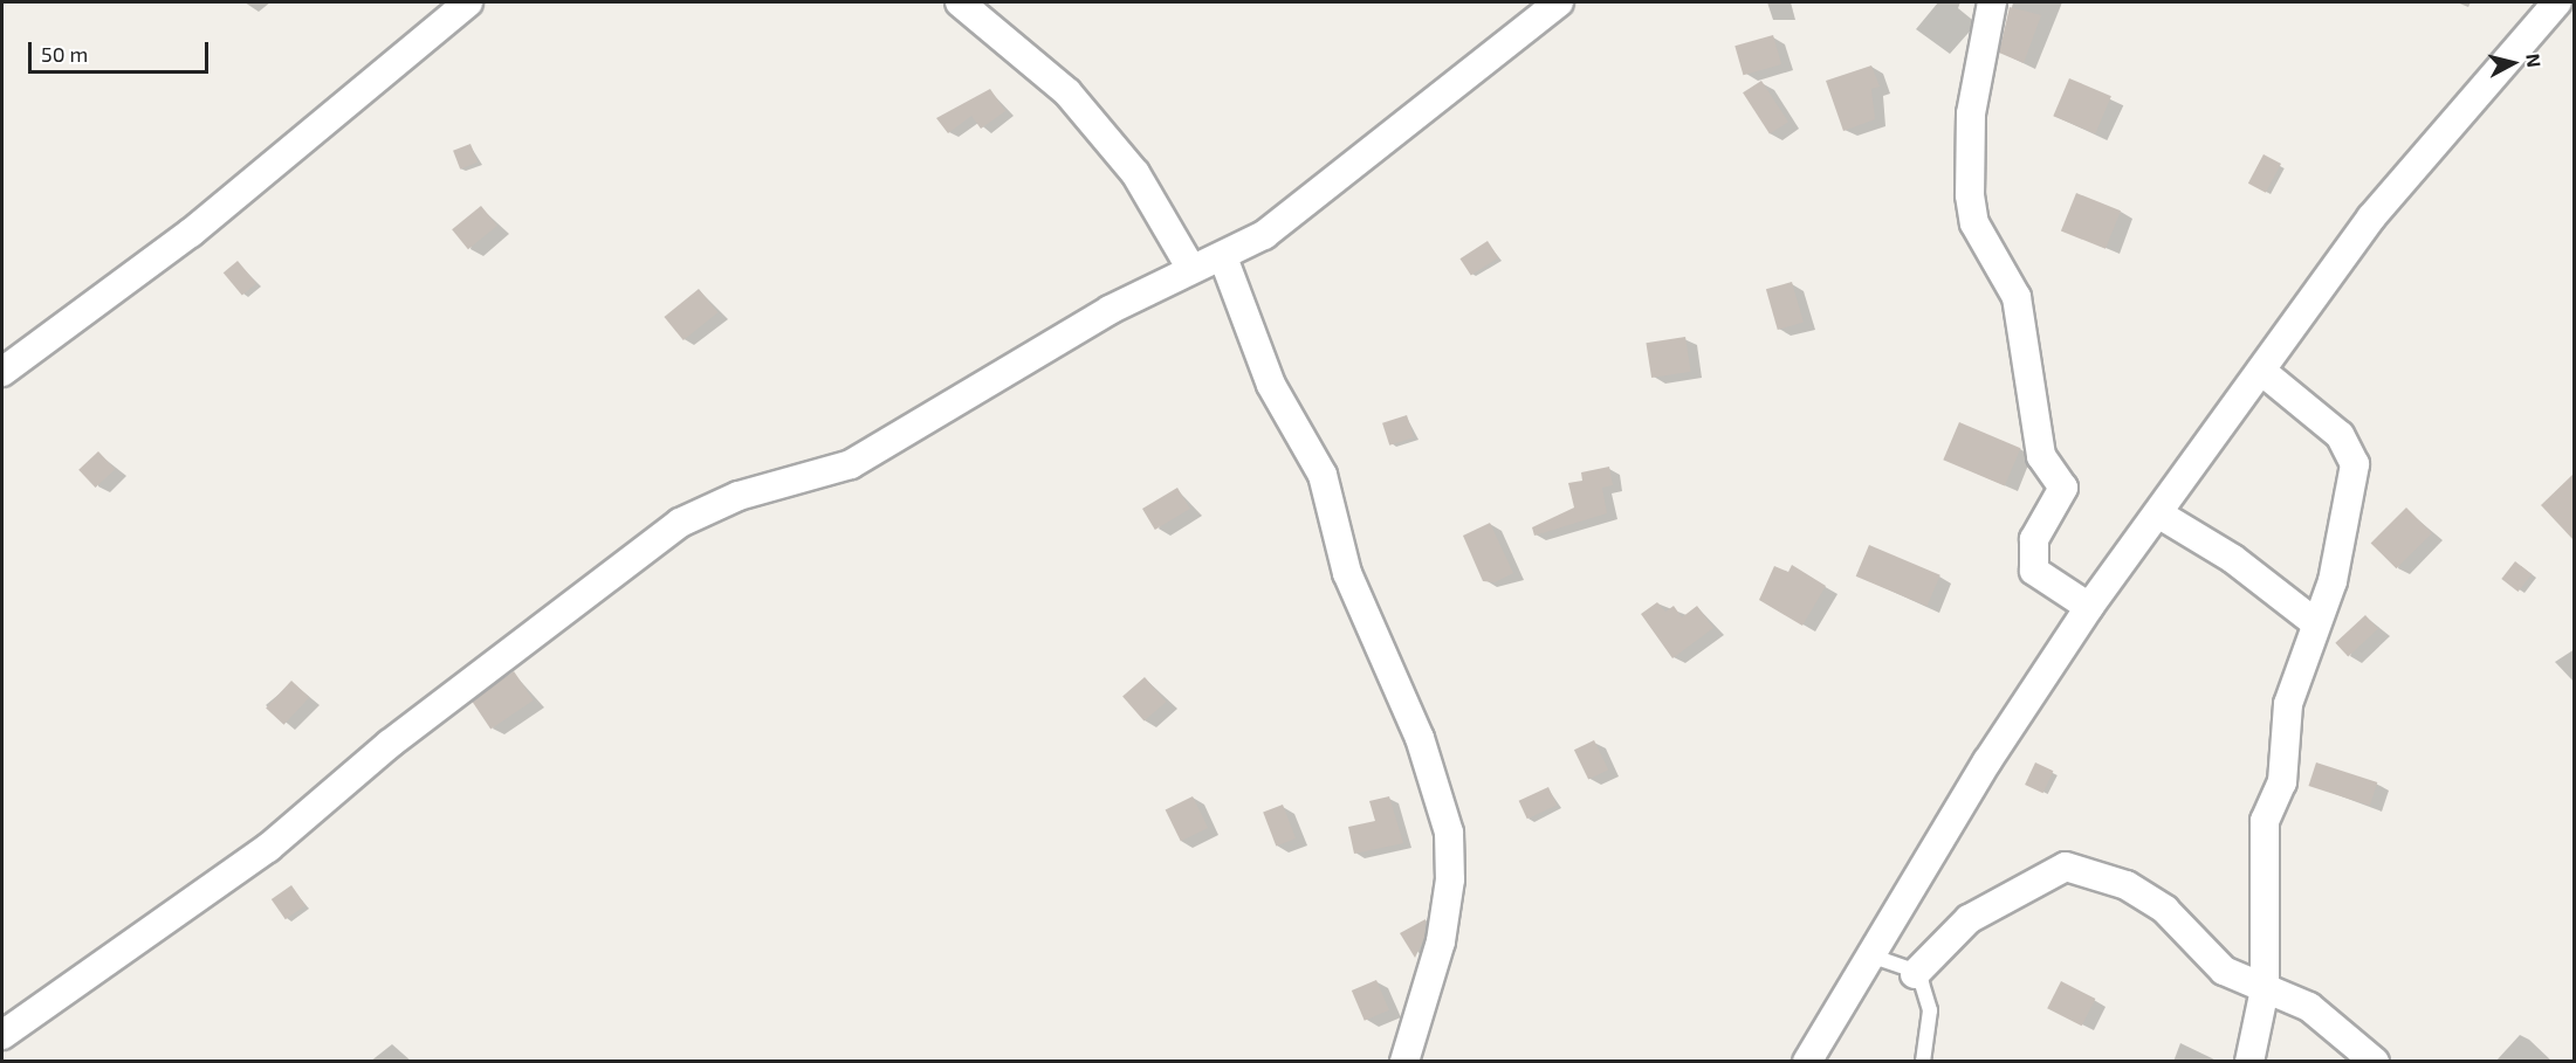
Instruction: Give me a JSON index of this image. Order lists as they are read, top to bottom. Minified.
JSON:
{"scale_bar":"50 m","north":"right"}
